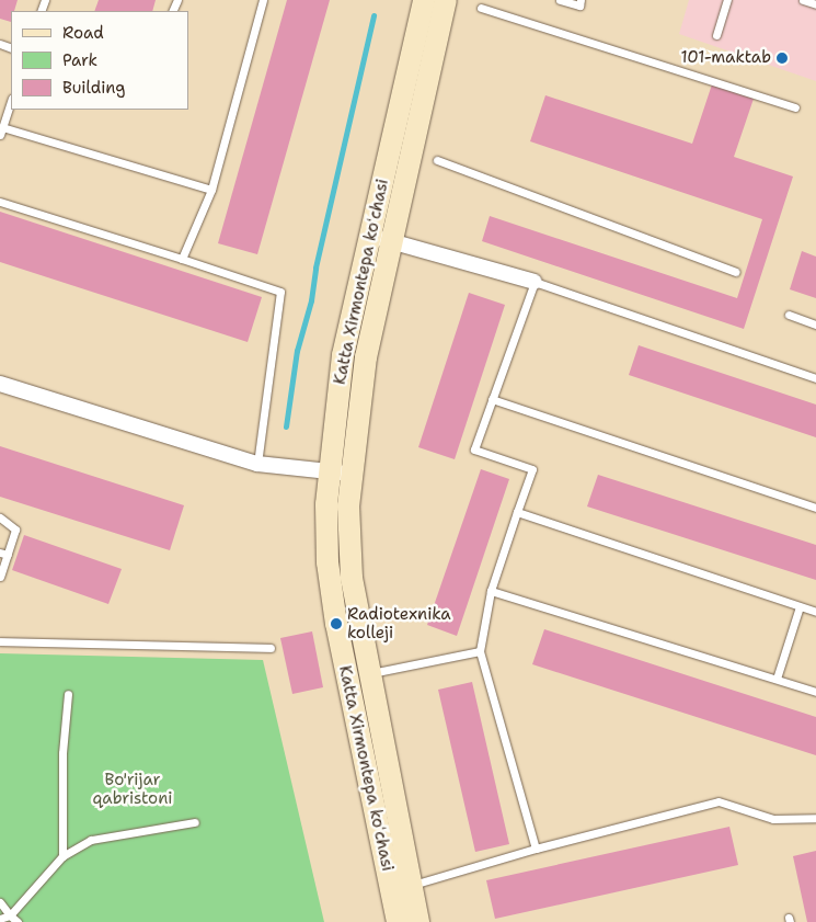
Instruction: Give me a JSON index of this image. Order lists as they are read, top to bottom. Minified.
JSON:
{"streets":{"main road":["Katta Xirmontepa koʻchasi"]},"parks":["Bo'rijar qabristoni"],"places":["101-maktab","Radiotexnika kolleji"],"legend":["Road","Park","Building"]}
